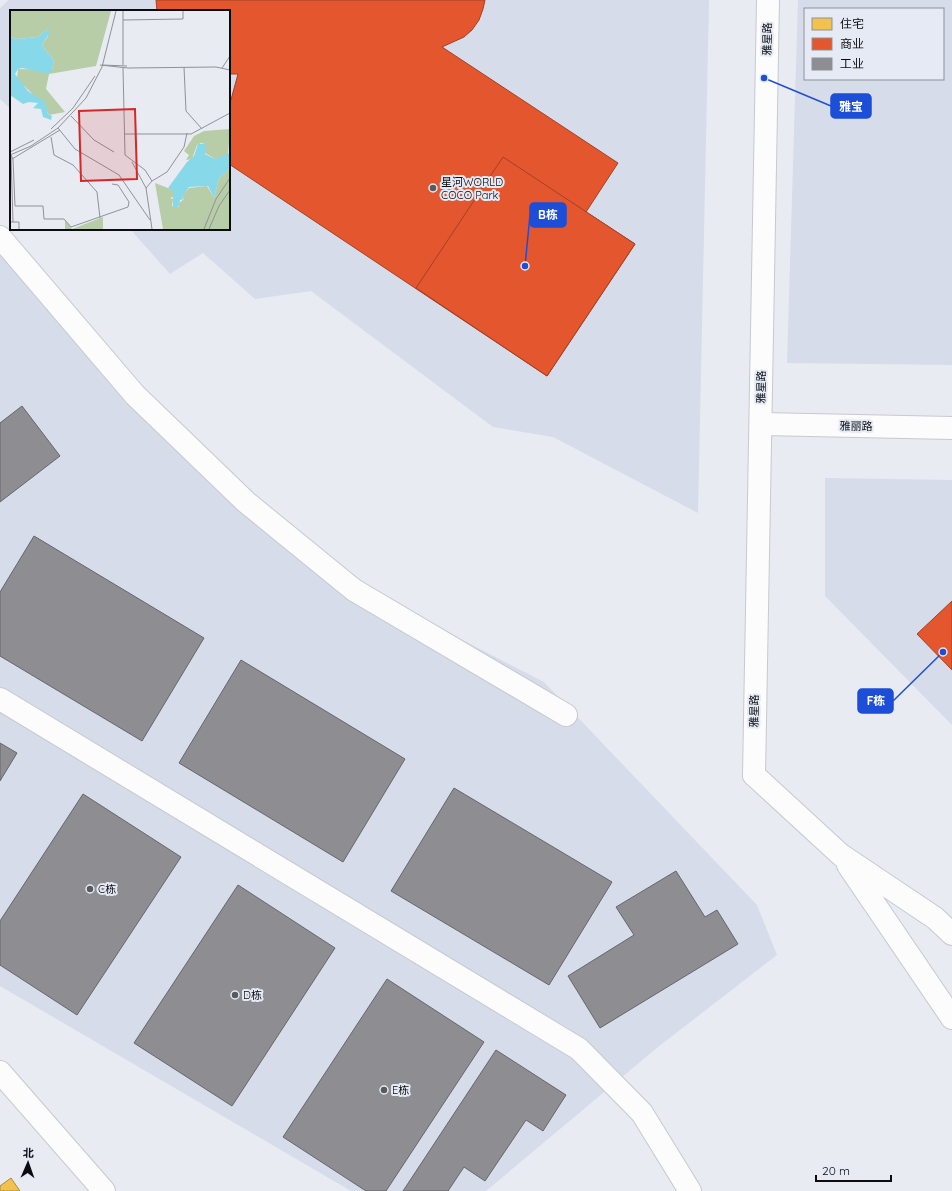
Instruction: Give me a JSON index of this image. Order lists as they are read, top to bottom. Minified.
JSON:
{"streets":{"street":["雅星路","雅丽路"]},"crossings":[["雅星路","雅丽路"]],"places":["雅宝","星河WORLD COCO Park","B栋","F栋","C栋","D栋","E栋"],"legend":["住宅","商业","工业"],"scale_bar":"20 m","north":"top"}
